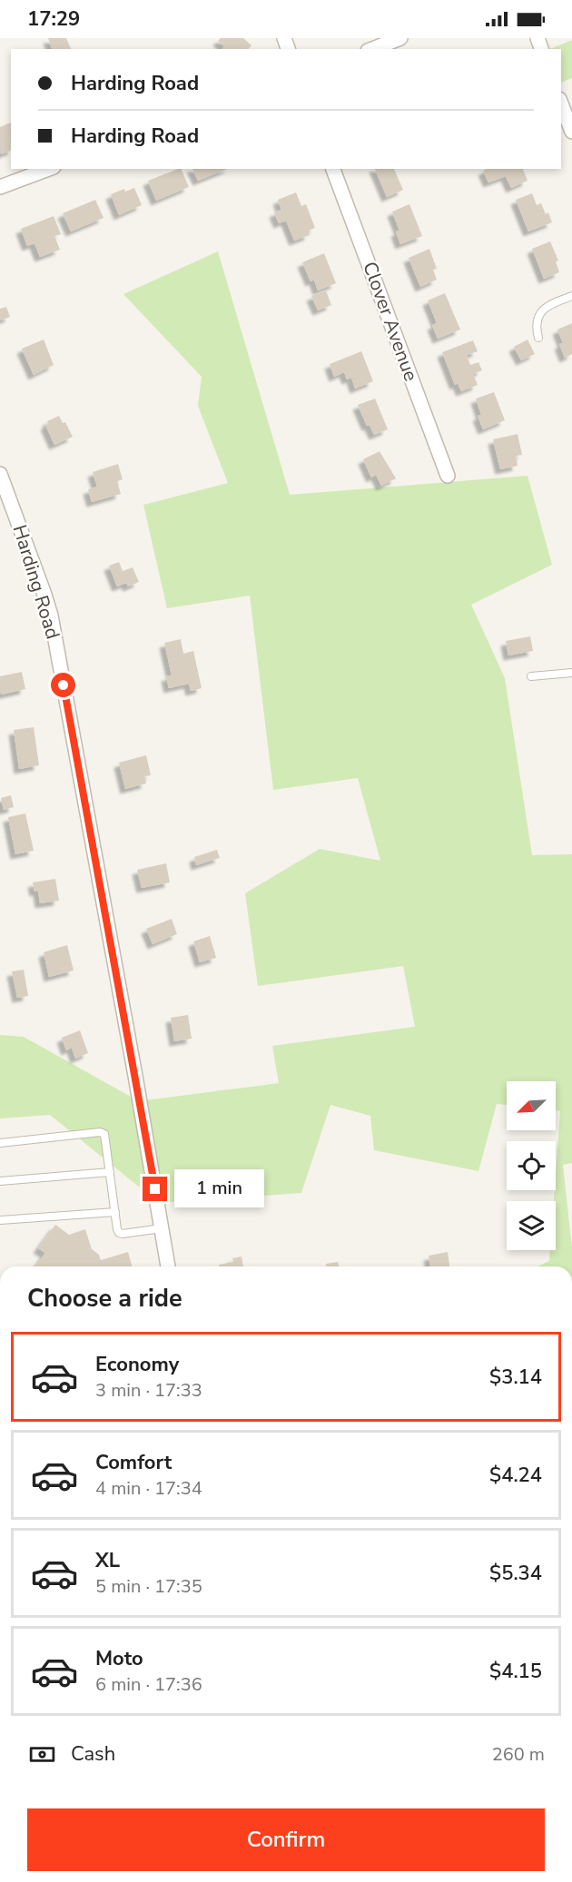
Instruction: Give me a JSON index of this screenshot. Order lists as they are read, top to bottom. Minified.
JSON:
{"streets":{"street":["Clover Avenue","Harding Road"]},"north":"bottom left","page":{"status":"17:29","banner":["Harding Road","Harding Road"],"bubble":"1 min","heading":"Choose a ride","list":[{"name":"Economy","note":"3 min · 17:33","value":"$3.14"},{"name":"Comfort","note":"4 min · 17:34","value":"$4.24"},{"name":"XL","note":"5 min · 17:35","value":"$5.34"},{"name":"Moto","note":"6 min · 17:36","value":"$4.15"}],"pay":["Cash","260 m"],"buttons":"Confirm"}}
